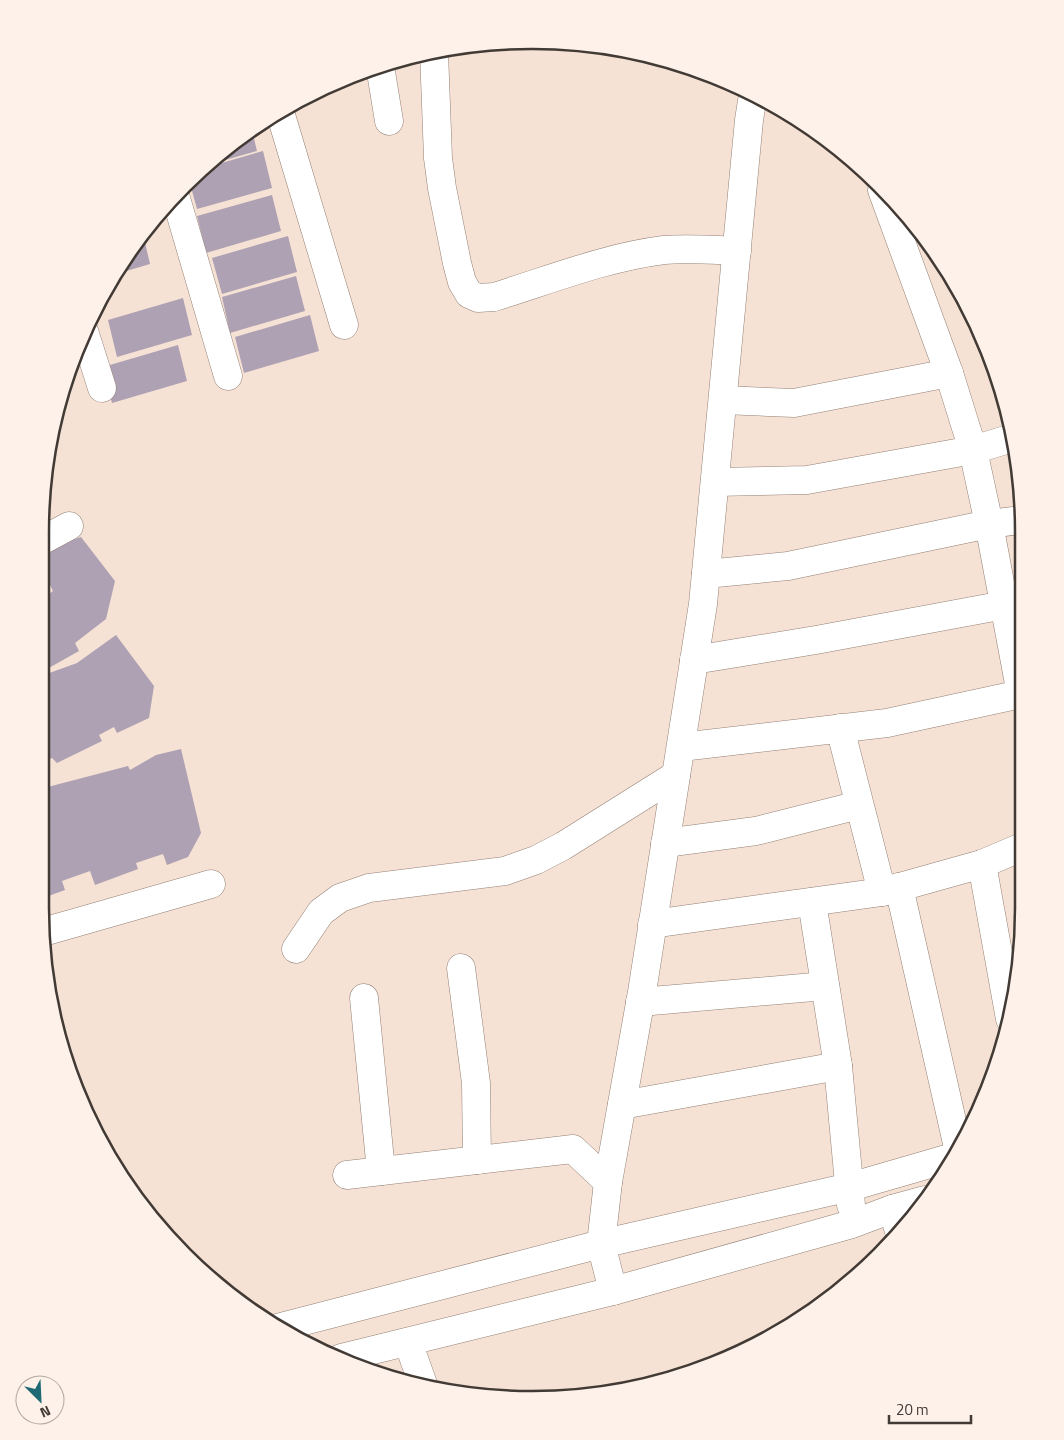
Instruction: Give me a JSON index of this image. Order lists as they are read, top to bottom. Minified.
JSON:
{"scale_bar":"20 m","north":"bottom right"}
